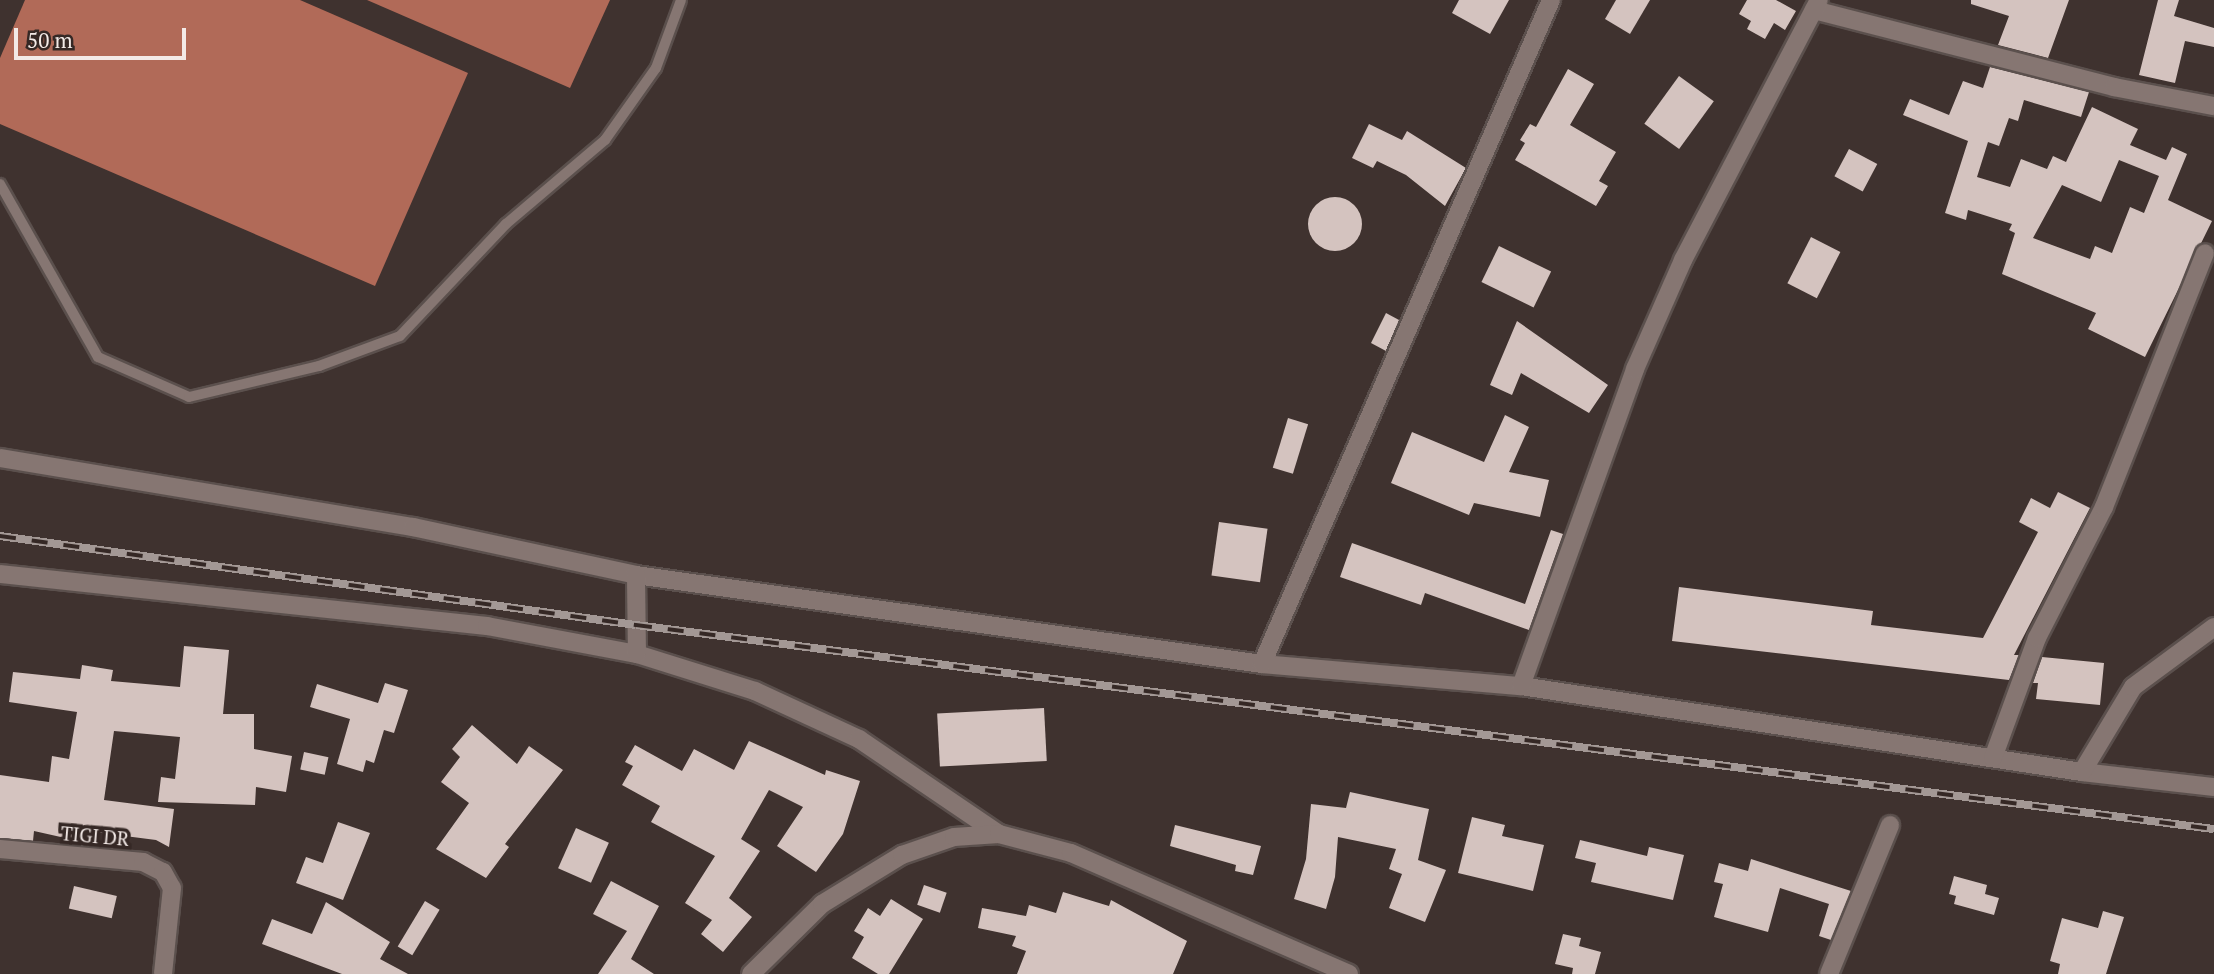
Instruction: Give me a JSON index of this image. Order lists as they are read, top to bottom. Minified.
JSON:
{"streets":{"street":["TIGI DR"]},"scale_bar":"50 m"}
